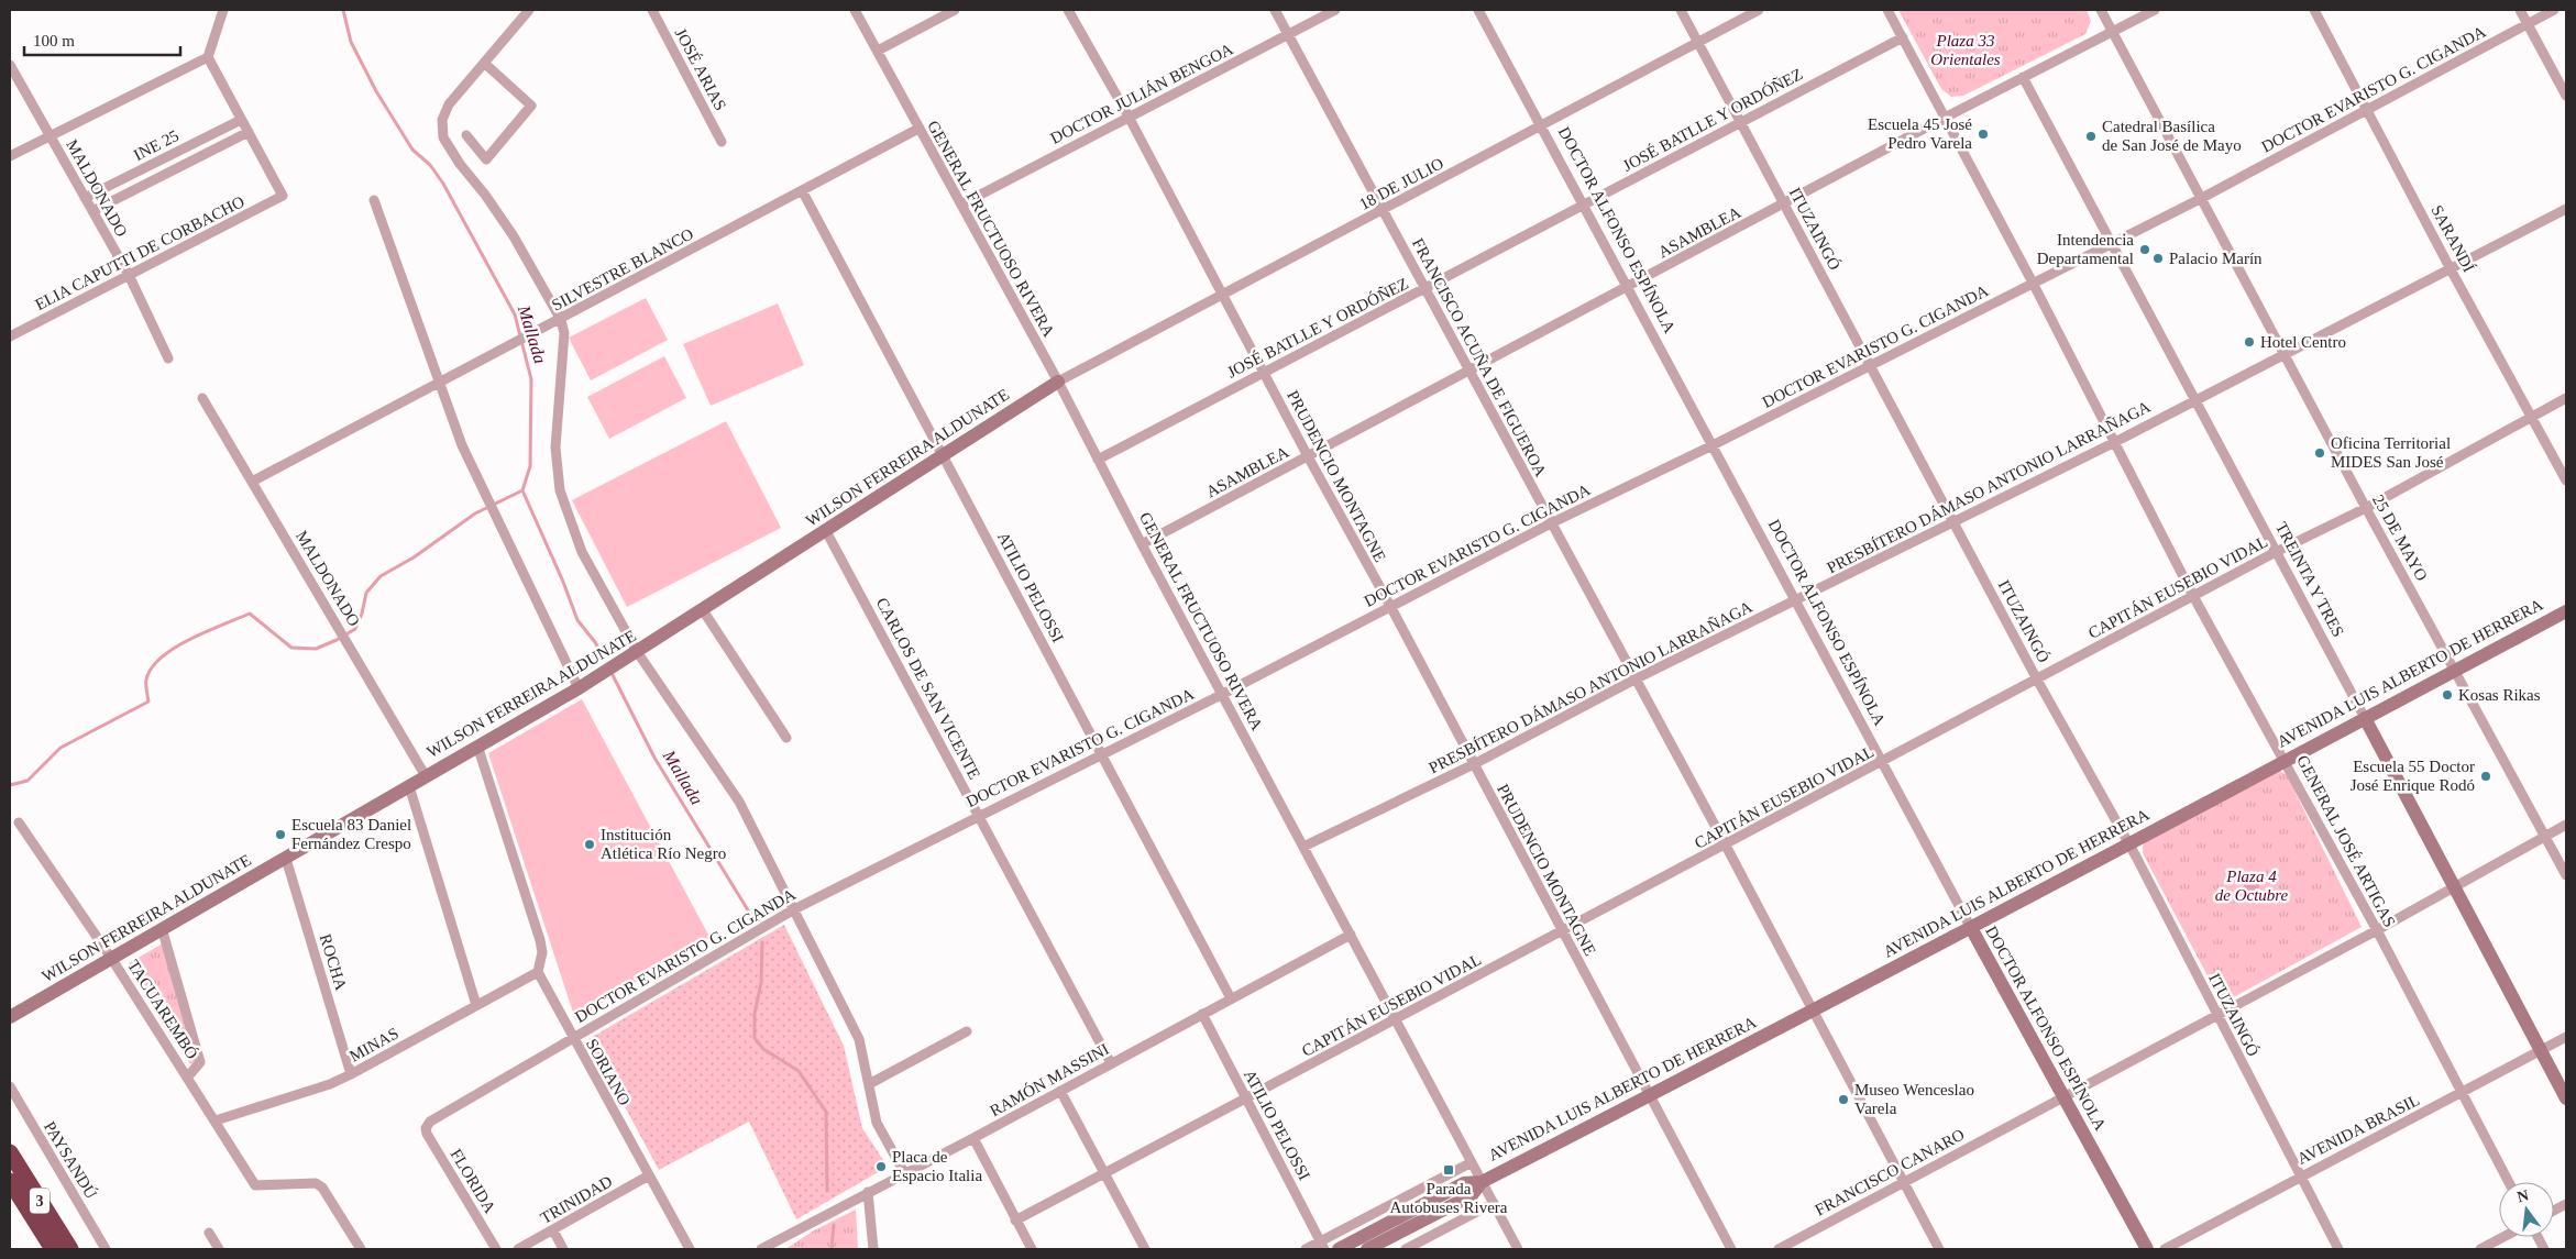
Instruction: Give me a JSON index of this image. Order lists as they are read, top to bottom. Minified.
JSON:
{"streets":{"highway":["3"],"street":["JOSÉ ARIAS","DOCTOR EVARISTO G. CIGANDA","DOCTOR JULIÁN BENGOA","JOSÉ BATLLE Y ORDÓÑEZ","INE 25","18 DE JULIO","MALDONADO","GENERAL FRUCTUOSO RIVERA","ITUZAINGÓ","DOCTOR ALFONSO ESPÍNOLA","ASAMBLEA","SARANDÍ","ELIA CAPUTTI DE CORBACHO","SILVESTRE BLANCO","FRANCISCO ACUÑA DE FIGUEROA","WILSON FERREIRA ALDUNATE","PRUDENCIO MONTAGNE","PRESBÍTERO DÁMASO ANTONIO LARRAÑAGA","25 DE MAYO","TREINTA Y TRES","ATILIO PELOSSI","CAPITÁN EUSEBIO VIDAL","AVENIDA LUIS ALBERTO DE HERRERA","CARLOS DE SAN VICENTE","GENERAL JOSÉ ARTIGAS","ROCHA","TACUAREMBÓ","MINAS","SORIANO","RAMÓN MASSINI","AVENIDA BRASIL","PAYSANDÚ","FRANCISCO CANARO","FLORIDA","TRINIDAD"]},"crossings":[["DOCTOR EVARISTO G. CIGANDA","GENERAL FRUCTUOSO RIVERA"],["DOCTOR EVARISTO G. CIGANDA","ITUZAINGÓ"],["DOCTOR EVARISTO G. CIGANDA","DOCTOR ALFONSO ESPÍNOLA"],["DOCTOR EVARISTO G. CIGANDA","SARANDÍ"],["DOCTOR EVARISTO G. CIGANDA","FRANCISCO ACUÑA DE FIGUEROA"],["DOCTOR EVARISTO G. CIGANDA","PRUDENCIO MONTAGNE"],["DOCTOR EVARISTO G. CIGANDA","25 DE MAYO"],["DOCTOR EVARISTO G. CIGANDA","TREINTA Y TRES"],["DOCTOR EVARISTO G. CIGANDA","ATILIO PELOSSI"],["DOCTOR EVARISTO G. CIGANDA","CARLOS DE SAN VICENTE"],["DOCTOR EVARISTO G. CIGANDA","GENERAL JOSÉ ARTIGAS"],["DOCTOR EVARISTO G. CIGANDA","SORIANO"],["DOCTOR EVARISTO G. CIGANDA","FLORIDA"],["DOCTOR JULIÁN BENGOA","GENERAL FRUCTUOSO RIVERA"],["DOCTOR JULIÁN BENGOA","FRANCISCO ACUÑA DE FIGUEROA"],["DOCTOR JULIÁN BENGOA","PRUDENCIO MONTAGNE"],["JOSÉ BATLLE Y ORDÓÑEZ","GENERAL FRUCTUOSO RIVERA"],["JOSÉ BATLLE Y ORDÓÑEZ","ITUZAINGÓ"],["JOSÉ BATLLE Y ORDÓÑEZ","DOCTOR ALFONSO ESPÍNOLA"],["JOSÉ BATLLE Y ORDÓÑEZ","FRANCISCO ACUÑA DE FIGUEROA"],["JOSÉ BATLLE Y ORDÓÑEZ","PRUDENCIO MONTAGNE"],["JOSÉ BATLLE Y ORDÓÑEZ","GENERAL JOSÉ ARTIGAS"],["INE 25","MALDONADO"],["INE 25","ELIA CAPUTTI DE CORBACHO"],["18 DE JULIO","GENERAL FRUCTUOSO RIVERA"],["18 DE JULIO","ITUZAINGÓ"],["18 DE JULIO","DOCTOR ALFONSO ESPÍNOLA"],["18 DE JULIO","FRANCISCO ACUÑA DE FIGUEROA"],["18 DE JULIO","WILSON FERREIRA ALDUNATE"],["18 DE JULIO","PRUDENCIO MONTAGNE"],["MALDONADO","ELIA CAPUTTI DE CORBACHO"],["MALDONADO","SILVESTRE BLANCO"],["MALDONADO","WILSON FERREIRA ALDUNATE"],["GENERAL FRUCTUOSO RIVERA","ASAMBLEA"],["GENERAL FRUCTUOSO RIVERA","SILVESTRE BLANCO"],["GENERAL FRUCTUOSO RIVERA","WILSON FERREIRA ALDUNATE"],["GENERAL FRUCTUOSO RIVERA","PRESBÍTERO DÁMASO ANTONIO LARRAÑAGA"],["GENERAL FRUCTUOSO RIVERA","CAPITÁN EUSEBIO VIDAL"],["GENERAL FRUCTUOSO RIVERA","AVENIDA LUIS ALBERTO DE HERRERA"],["GENERAL FRUCTUOSO RIVERA","RAMÓN MASSINI"],["ITUZAINGÓ","ASAMBLEA"],["ITUZAINGÓ","PRESBÍTERO DÁMASO ANTONIO LARRAÑAGA"],["ITUZAINGÓ","CAPITÁN EUSEBIO VIDAL"],["ITUZAINGÓ","AVENIDA LUIS ALBERTO DE HERRERA"],["ITUZAINGÓ","AVENIDA BRASIL"],["ITUZAINGÓ","FRANCISCO CANARO"],["DOCTOR ALFONSO ESPÍNOLA","ASAMBLEA"],["DOCTOR ALFONSO ESPÍNOLA","PRESBÍTERO DÁMASO ANTONIO LARRAÑAGA"],["DOCTOR ALFONSO ESPÍNOLA","CAPITÁN EUSEBIO VIDAL"],["DOCTOR ALFONSO ESPÍNOLA","AVENIDA LUIS ALBERTO DE HERRERA"],["DOCTOR ALFONSO ESPÍNOLA","FRANCISCO CANARO"],["ASAMBLEA","FRANCISCO ACUÑA DE FIGUEROA"],["ASAMBLEA","PRUDENCIO MONTAGNE"],["ASAMBLEA","25 DE MAYO"],["ASAMBLEA","TREINTA Y TRES"],["ASAMBLEA","GENERAL JOSÉ ARTIGAS"],["SARANDÍ","PRESBÍTERO DÁMASO ANTONIO LARRAÑAGA"],["SARANDÍ","CAPITÁN EUSEBIO VIDAL"],["SILVESTRE BLANCO","ATILIO PELOSSI"],["FRANCISCO ACUÑA DE FIGUEROA","PRESBÍTERO DÁMASO ANTONIO LARRAÑAGA"],["FRANCISCO ACUÑA DE FIGUEROA","CAPITÁN EUSEBIO VIDAL"],["FRANCISCO ACUÑA DE FIGUEROA","AVENIDA LUIS ALBERTO DE HERRERA"],["FRANCISCO ACUÑA DE FIGUEROA","FRANCISCO CANARO"],["WILSON FERREIRA ALDUNATE","ATILIO PELOSSI"],["WILSON FERREIRA ALDUNATE","CARLOS DE SAN VICENTE"],["WILSON FERREIRA ALDUNATE","ROCHA"],["WILSON FERREIRA ALDUNATE","TACUAREMBÓ"],["PRUDENCIO MONTAGNE","PRESBÍTERO DÁMASO ANTONIO LARRAÑAGA"],["PRUDENCIO MONTAGNE","CAPITÁN EUSEBIO VIDAL"],["PRUDENCIO MONTAGNE","AVENIDA LUIS ALBERTO DE HERRERA"],["PRESBÍTERO DÁMASO ANTONIO LARRAÑAGA","25 DE MAYO"],["PRESBÍTERO DÁMASO ANTONIO LARRAÑAGA","TREINTA Y TRES"],["PRESBÍTERO DÁMASO ANTONIO LARRAÑAGA","GENERAL JOSÉ ARTIGAS"],["25 DE MAYO","CAPITÁN EUSEBIO VIDAL"],["25 DE MAYO","AVENIDA LUIS ALBERTO DE HERRERA"],["25 DE MAYO","FRANCISCO CANARO"],["TREINTA Y TRES","CAPITÁN EUSEBIO VIDAL"],["TREINTA Y TRES","AVENIDA LUIS ALBERTO DE HERRERA"],["TREINTA Y TRES","AVENIDA BRASIL"],["TREINTA Y TRES","FRANCISCO CANARO"],["ATILIO PELOSSI","CAPITÁN EUSEBIO VIDAL"],["ATILIO PELOSSI","RAMÓN MASSINI"],["CAPITÁN EUSEBIO VIDAL","GENERAL JOSÉ ARTIGAS"],["AVENIDA LUIS ALBERTO DE HERRERA","GENERAL JOSÉ ARTIGAS"],["CARLOS DE SAN VICENTE","RAMÓN MASSINI"],["GENERAL JOSÉ ARTIGAS","AVENIDA BRASIL"],["GENERAL JOSÉ ARTIGAS","FRANCISCO CANARO"],["ROCHA","MINAS"],["TACUAREMBÓ","MINAS"],["MINAS","SORIANO"],["SORIANO","TRINIDAD"]],"water":["Mallada"],"parks":["Plaza 33 Orientales","Plaza 4 de Octubre"],"places":{"other":["Escuela 45 José Pedro Varela","Catedral Basílica de San José de Mayo","Intendencia Departamental","Palacio Marín","Hotel Centro","Oficina Territorial MIDES San José","Kosas Rikas","Escuela 55 Doctor José Enrique Rodó","Escuela 83 Daniel Fernández Crespo","Institución Atlética Río Negro","Museo Wenceslao Varela","Placa de Espacio Italia"],"transit":["Parada Autobuses Rivera"]},"scale_bar":"100 m","north":"top"}
